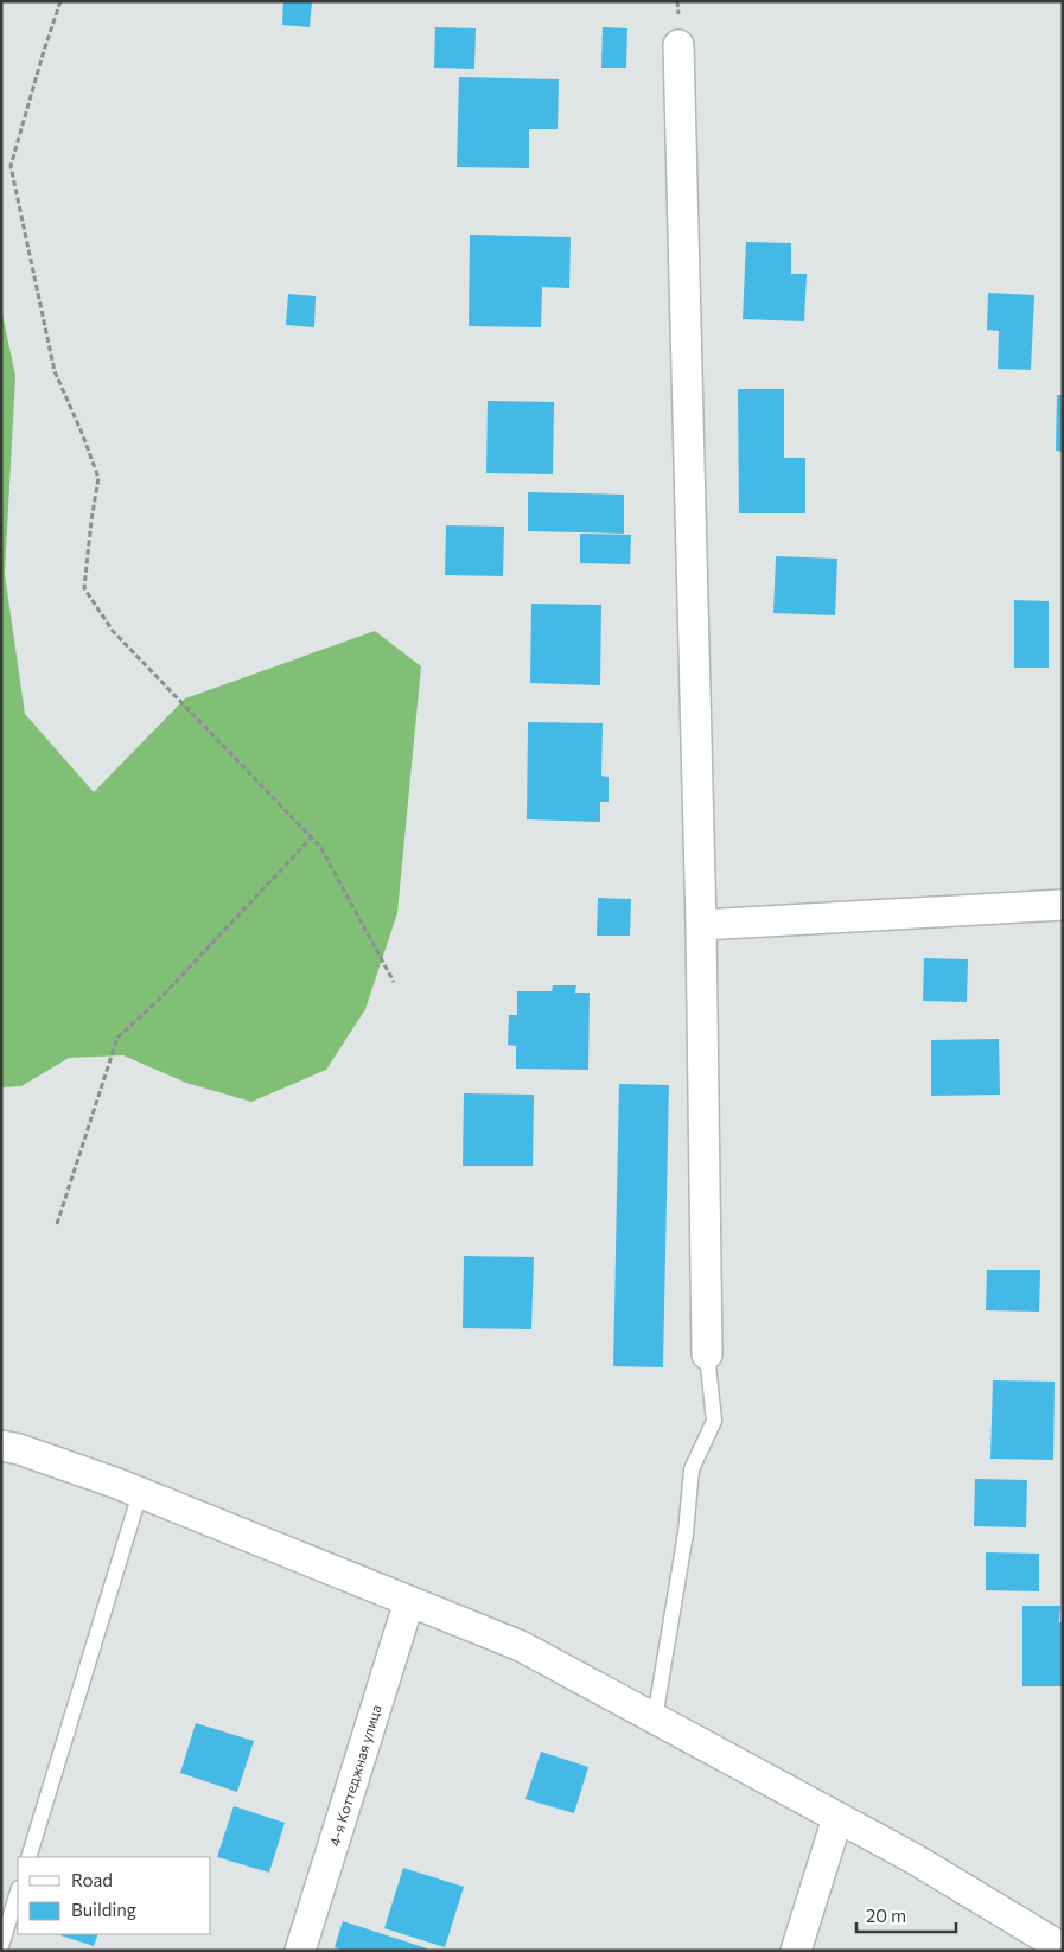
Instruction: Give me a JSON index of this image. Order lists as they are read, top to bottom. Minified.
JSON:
{"streets":{"street":["4-я Коттеджная улица"]},"legend":["Road","Building"],"scale_bar":"20 m"}
